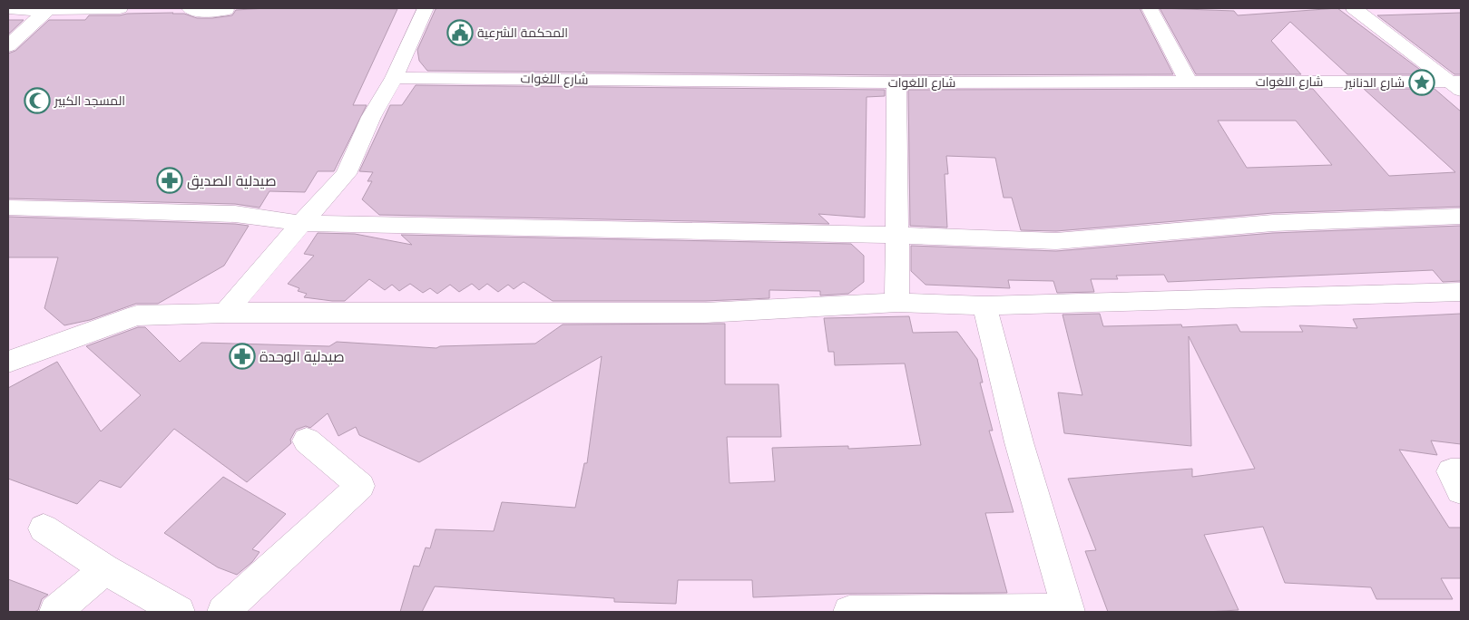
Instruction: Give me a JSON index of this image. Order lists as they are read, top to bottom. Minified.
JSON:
{"streets":{"street":["شارع اللغوات"]},"places":{"public building":["المحكمة الشرعية"],"place":["شارع الدنانير"],"mosque":["المسجد الكبير"],"pharmacy":["صيدلية الصديق","صيدلية الوحدة"]}}
